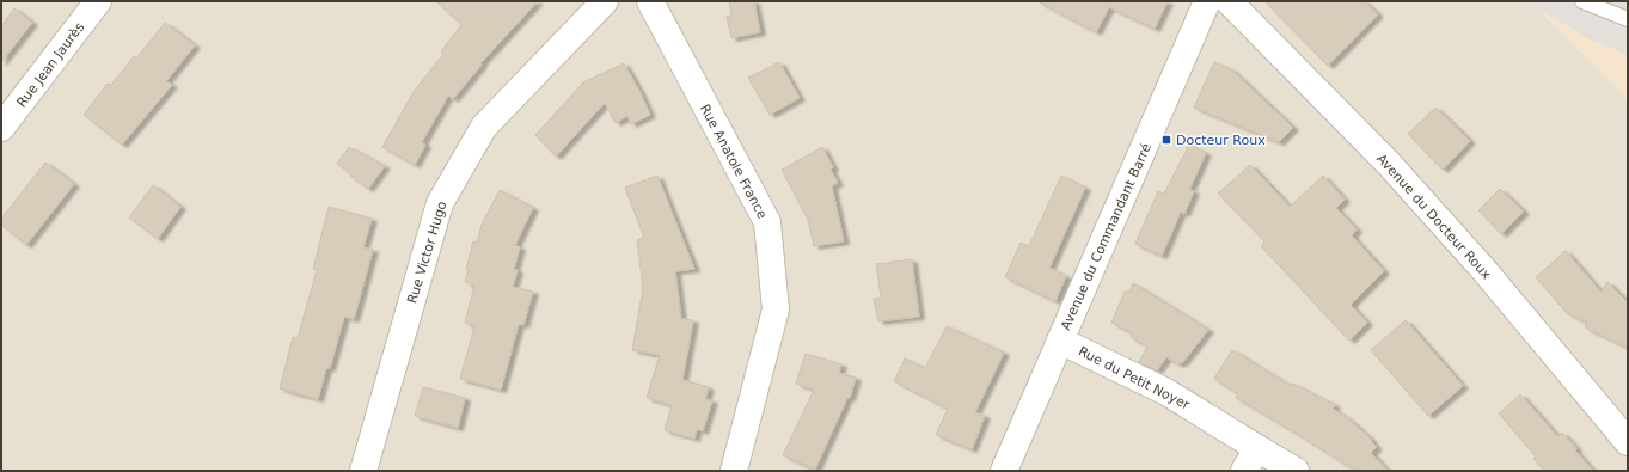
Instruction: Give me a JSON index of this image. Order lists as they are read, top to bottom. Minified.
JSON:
{"streets":{"street":["Rue Jean Jaurès","Rue Anatole France","Avenue du Docteur Roux","Avenue du Commandant Barré","Rue Victor Hugo","Rue du Petit Noyer"]},"crossings":[["Avenue du Commandant Barré","Rue du Petit Noyer"]],"places":{"transit":["Docteur Roux"]}}
